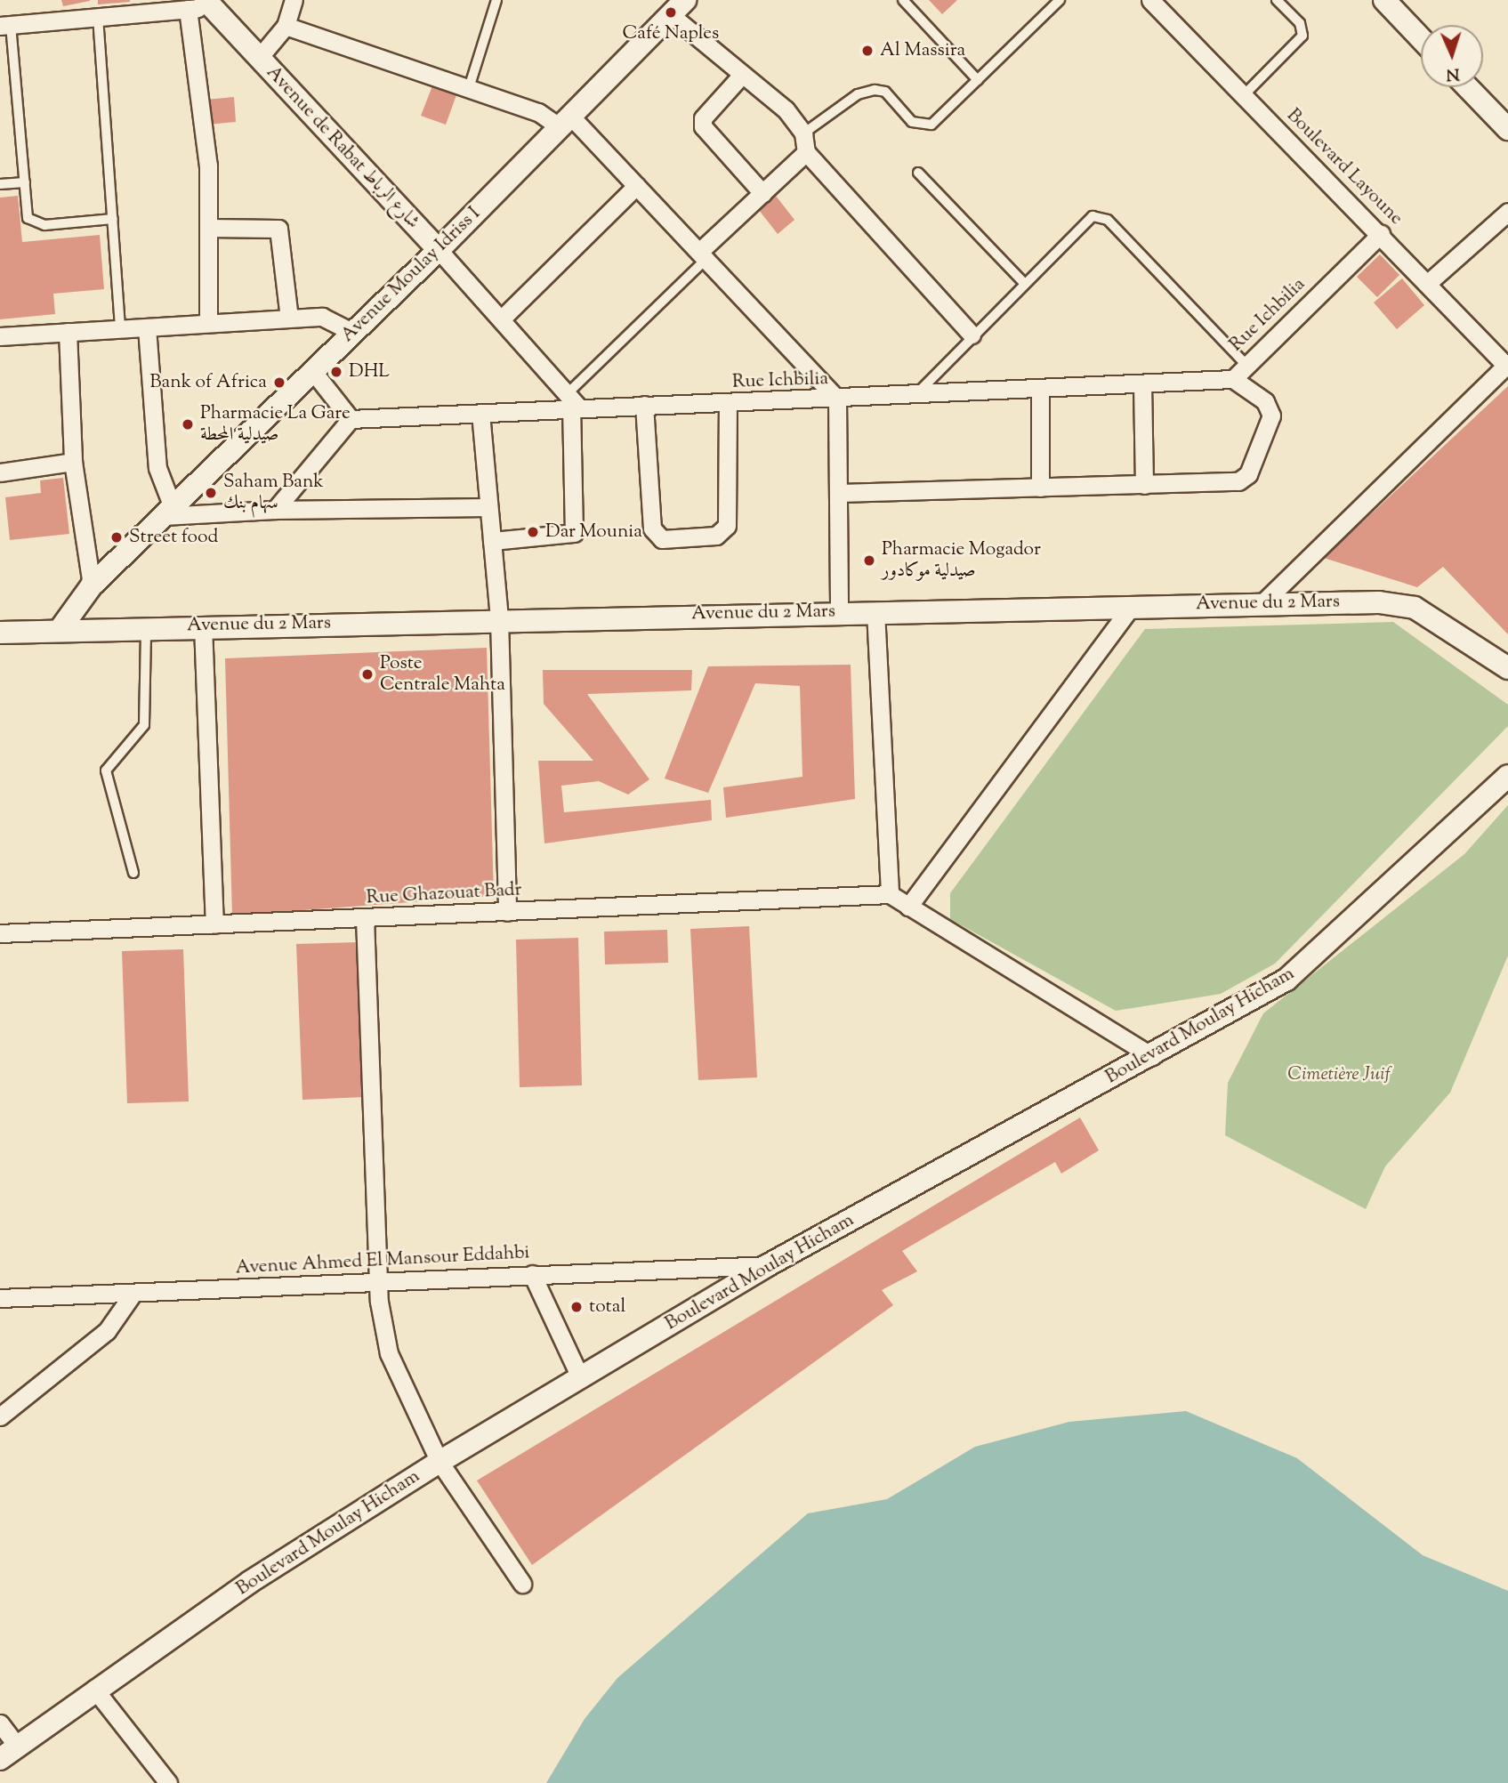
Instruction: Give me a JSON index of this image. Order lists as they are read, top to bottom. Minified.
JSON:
{"streets":{"street":["Avenue de Rabat شارع الرباط","Boulevard Layoune","Avenue Moulay Idriss I","Rue Ichbilia","Avenue du 2 Mars","Rue Ghazouat Badr","Boulevard Moulay Hicham","Avenue Ahmed El Mansour Eddahbi"]},"crossings":[["Avenue de Rabat شارع الرباط","Avenue Moulay Idriss I"],["Avenue de Rabat شارع الرباط","Rue Ichbilia"],["Boulevard Layoune","Rue Ichbilia"],["Avenue Moulay Idriss I","Avenue du 2 Mars"],["Boulevard Moulay Hicham","Avenue Ahmed El Mansour Eddahbi"]],"parks":["Cimetière Juif"],"places":["Café Naples","Al Massira","DHL","Bank of Africa","Pharmacie La Gare صيدلية المحطة","Saham Bank سهام بنك","Dar Mounia","Street food","Pharmacie Mogador صيدلية موكادور","Poste Centrale Mahta","total"],"north":"bottom"}
